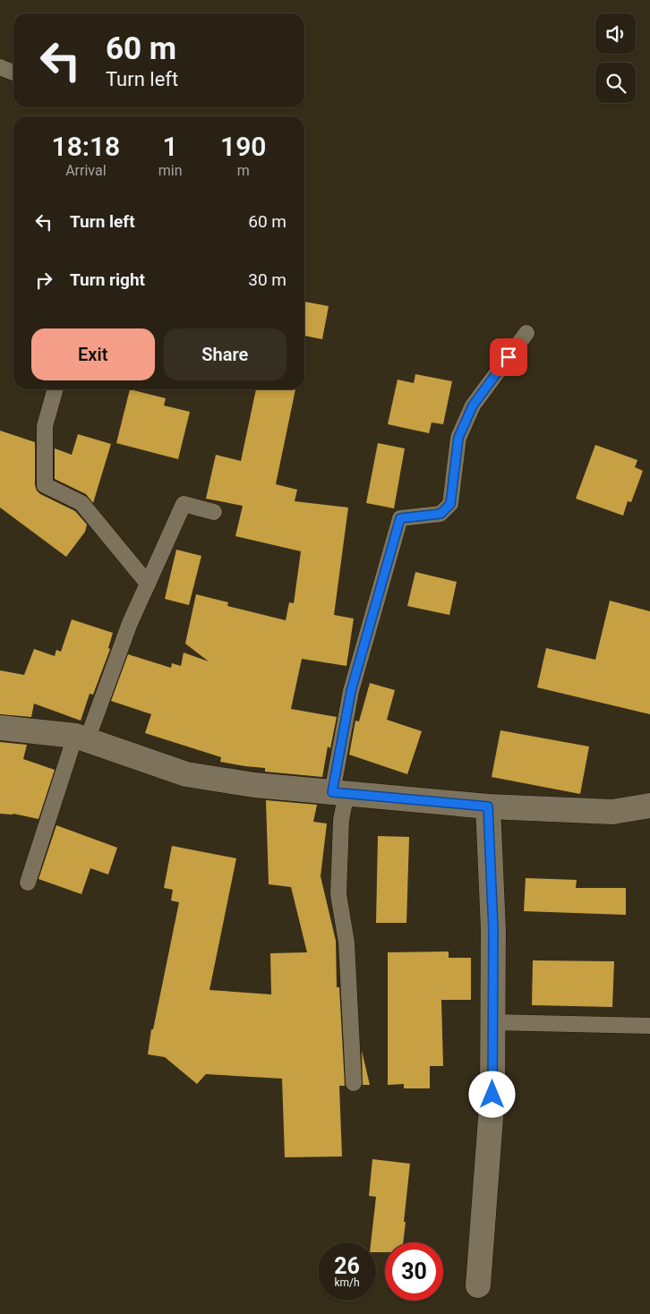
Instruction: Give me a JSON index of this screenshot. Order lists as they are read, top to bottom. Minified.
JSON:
{"page":{"turn":["60 m","Turn left"],"eta":["18:18","Arrival","1","min","190","m"],"list":[{"name":"Turn left","value":"60 m"},{"name":"Turn right","value":"30 m"}],"buttons":["Exit","Share"],"speed":"26 km/h","limit":"30"}}
